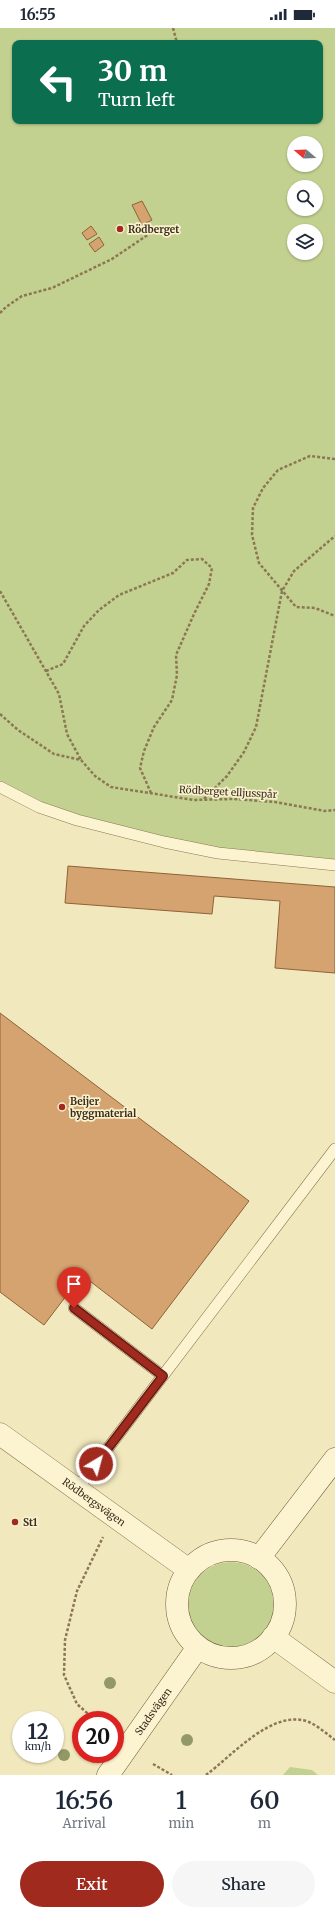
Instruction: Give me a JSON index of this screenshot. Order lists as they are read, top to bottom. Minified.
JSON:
{"streets":{"main road":["Rödbergsvägen","Stadsvägen"],"path":["Rödberget elljusspår"]},"crossings":[["Rödbergsvägen","Stadsvägen"]],"places":["Rödberget","Beijer byggmaterial","St1"],"north":"left","page":{"status":"16:55","turn":["30 m","Turn left"],"speed":"12 km/h","limit":"20","eta":["16:56","Arrival","1","min","60","m"],"buttons":["Exit","Share"]}}
